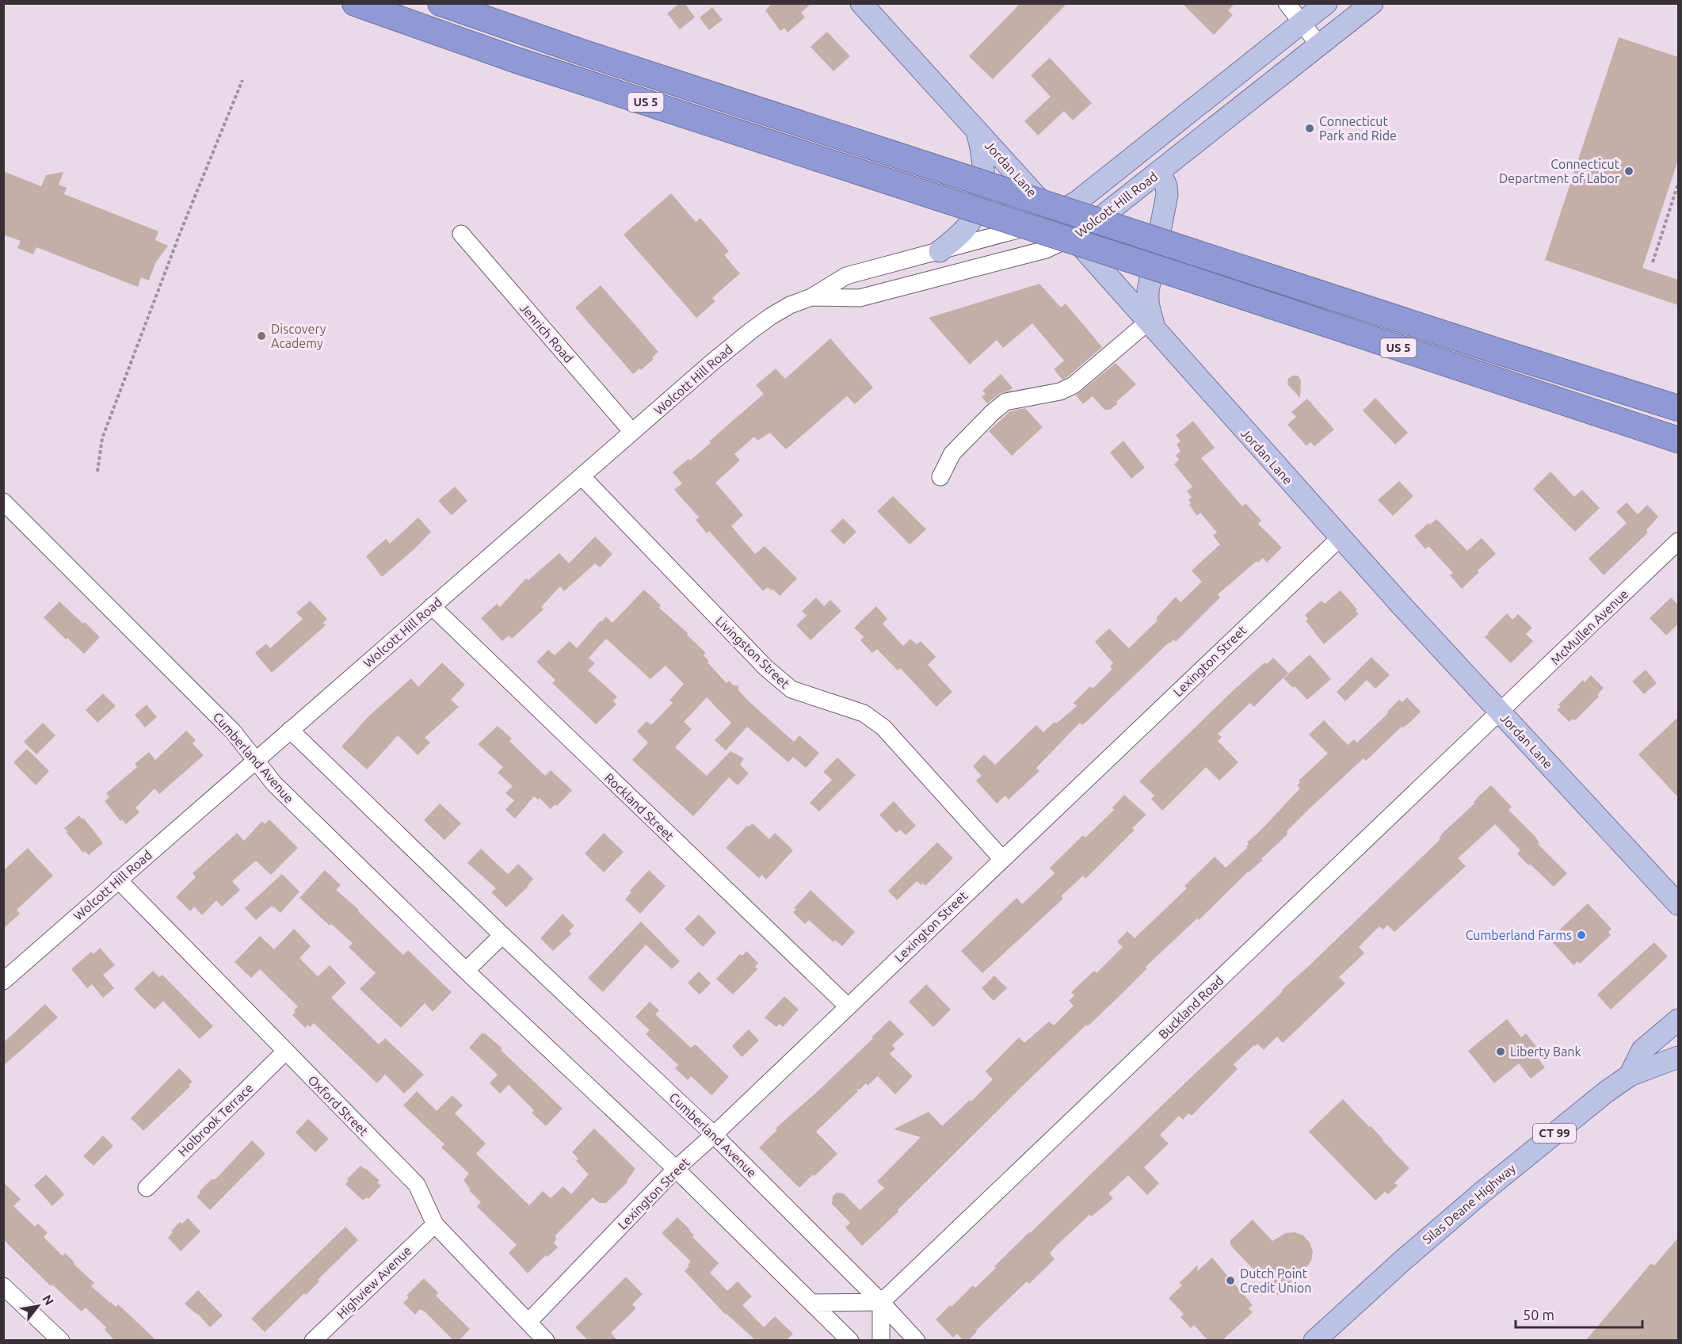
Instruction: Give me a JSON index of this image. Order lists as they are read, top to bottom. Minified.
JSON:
{"streets":{"highway":["US 5"],"main road":["Jordan Lane","Wolcott Hill Road","CT 99","Silas Deane Highway"],"street":["Jenrich Road","McMullen Avenue","Livingston Street","Lexington Street","Cumberland Avenue","Rockland Street","Buckland Road","Oxford Street","Holbrook Terrace","Highview Avenue"]},"crossings":[["Jordan Lane","Wolcott Hill Road"],["Jordan Lane","McMullen Avenue"],["Jordan Lane","Lexington Street"],["Jordan Lane","Buckland Road"],["Wolcott Hill Road","Jenrich Road"],["Wolcott Hill Road","Livingston Street"],["Wolcott Hill Road","Cumberland Avenue"],["Wolcott Hill Road","Rockland Street"],["Wolcott Hill Road","Oxford Street"],["McMullen Avenue","Buckland Road"],["Livingston Street","Lexington Street"],["Lexington Street","Cumberland Avenue"],["Lexington Street","Rockland Street"],["Lexington Street","Oxford Street"],["Cumberland Avenue","Buckland Road"],["Oxford Street","Holbrook Terrace"],["Oxford Street","Highview Avenue"]],"places":["Connecticut Park and Ride","Connecticut Department of Labor","Discovery Academy","Cumberland Farms","Liberty Bank","Dutch Point Credit Union"],"scale_bar":"50 m","north":"top right"}
